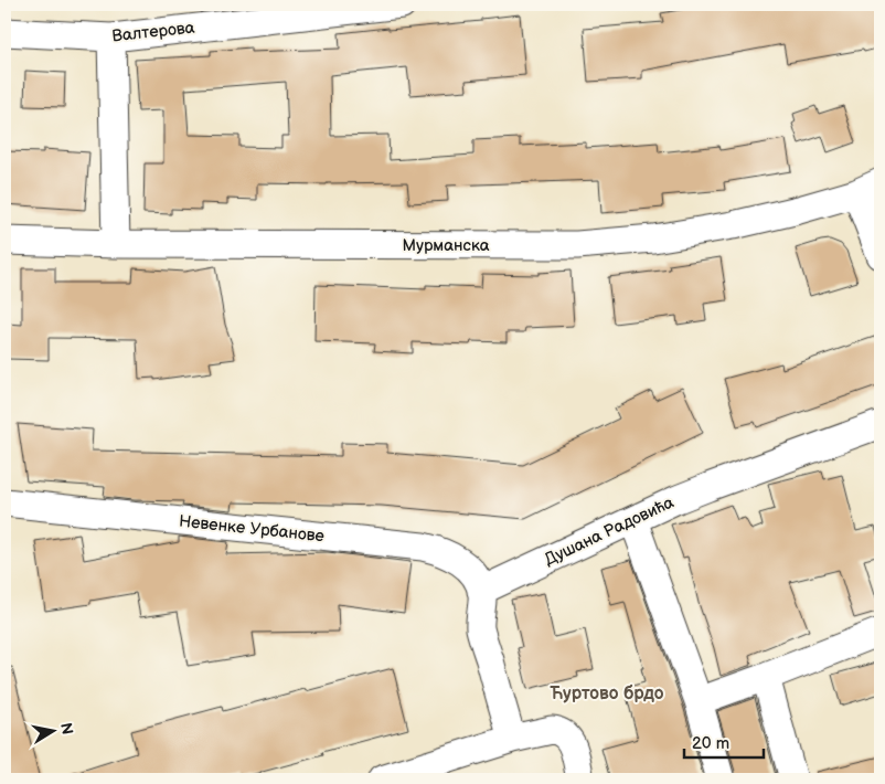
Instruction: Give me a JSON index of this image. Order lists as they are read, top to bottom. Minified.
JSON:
{"streets":{"street":["Валтерова","Мурманска","Невенке Урбанове","Душана Радовића"]},"crossings":[["Невенке Урбанове","Душана Радовића"]],"districts":["Ћуртово брдо"],"scale_bar":"20 m","north":"right"}
